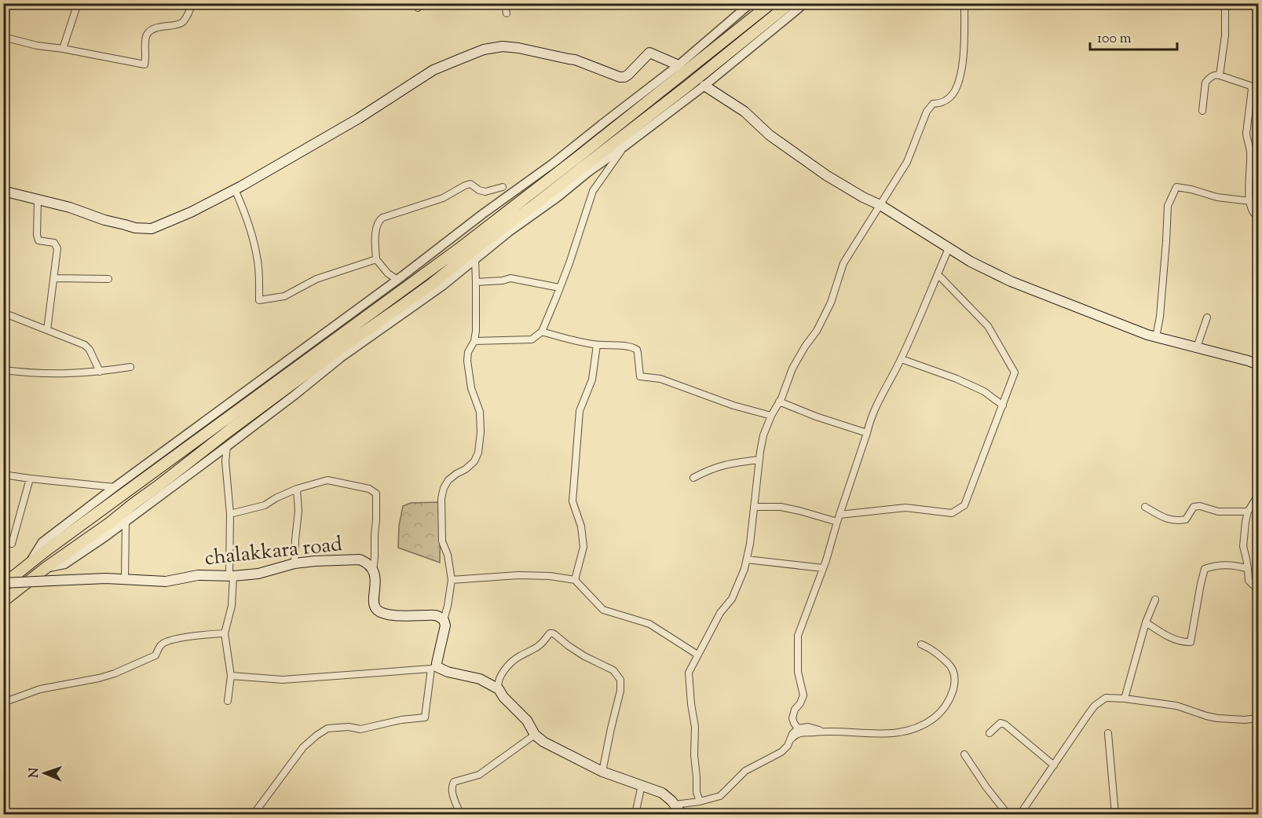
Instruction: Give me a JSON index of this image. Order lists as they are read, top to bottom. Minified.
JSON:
{"streets":{"main road":["chalakkara road"]},"scale_bar":"100 m","north":"left"}
